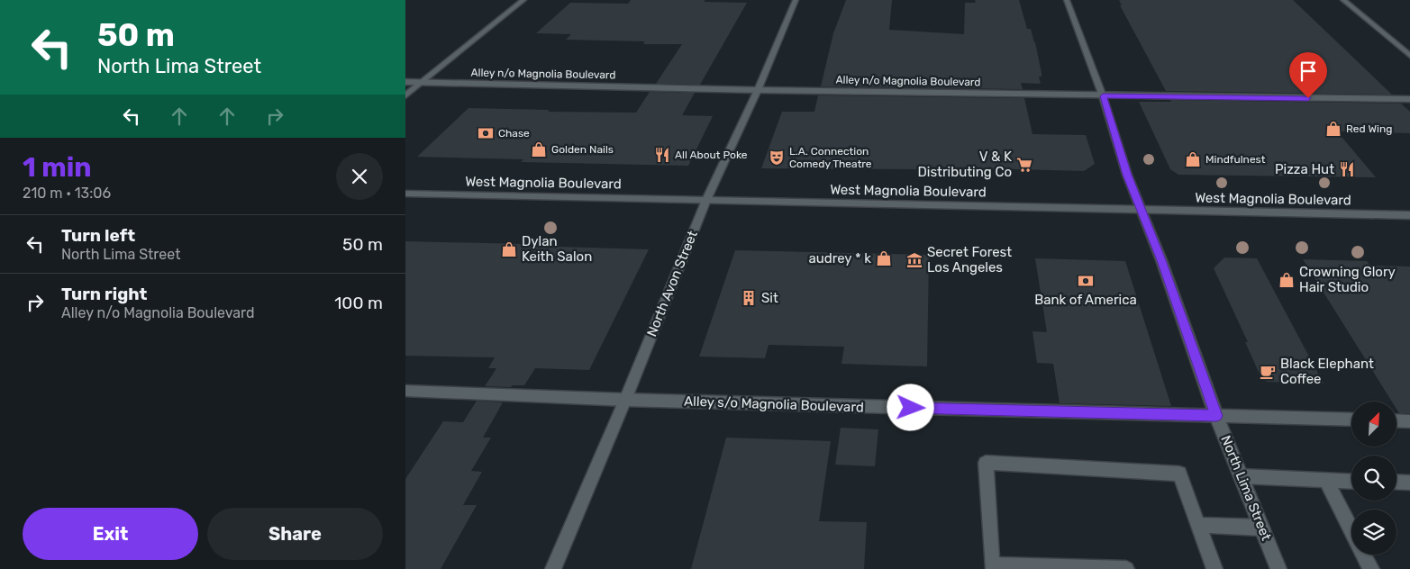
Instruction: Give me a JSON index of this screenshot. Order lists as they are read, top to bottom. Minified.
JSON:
{"streets":{"street":["Alley n/o Magnolia Boulevard","West Magnolia Boulevard","North Avon Street","Alley s/o Magnolia Boulevard","North Lima Street"]},"crossings":[["Alley n/o Magnolia Boulevard","North Avon Street"],["Alley n/o Magnolia Boulevard","North Lima Street"],["West Magnolia Boulevard","North Avon Street"],["West Magnolia Boulevard","North Lima Street"],["North Avon Street","Alley s/o Magnolia Boulevard"],["Alley s/o Magnolia Boulevard","North Lima Street"]],"places":{"shop":["Red Wing","Golden Nails","Mindfulnest","Dylan Keith Salon","audrey * k","Crowning Glory Hair Studio"],"bank":["Chase","Bank of America"],"restaurant":["All About Poke","Pizza Hut"],"theatre":["L.A. Connection Comedy Theatre"],"supermarket":["V & K Distributing Co"],"museum":["Secret Forest Los Angeles"],"building":["Sit"],"cafe":["Black Elephant Coffee"]},"north":"top right","page":{"turn":["50 m","North Lima Street"],"heading":["1 min","210 m · 13:06"],"list":[{"name":"Turn left","note":"North Lima Street","value":"50 m"},{"name":"Turn right","note":"Alley n/o Magnolia Boulevard","value":"100 m"}],"buttons":["Exit","Share"]}}
